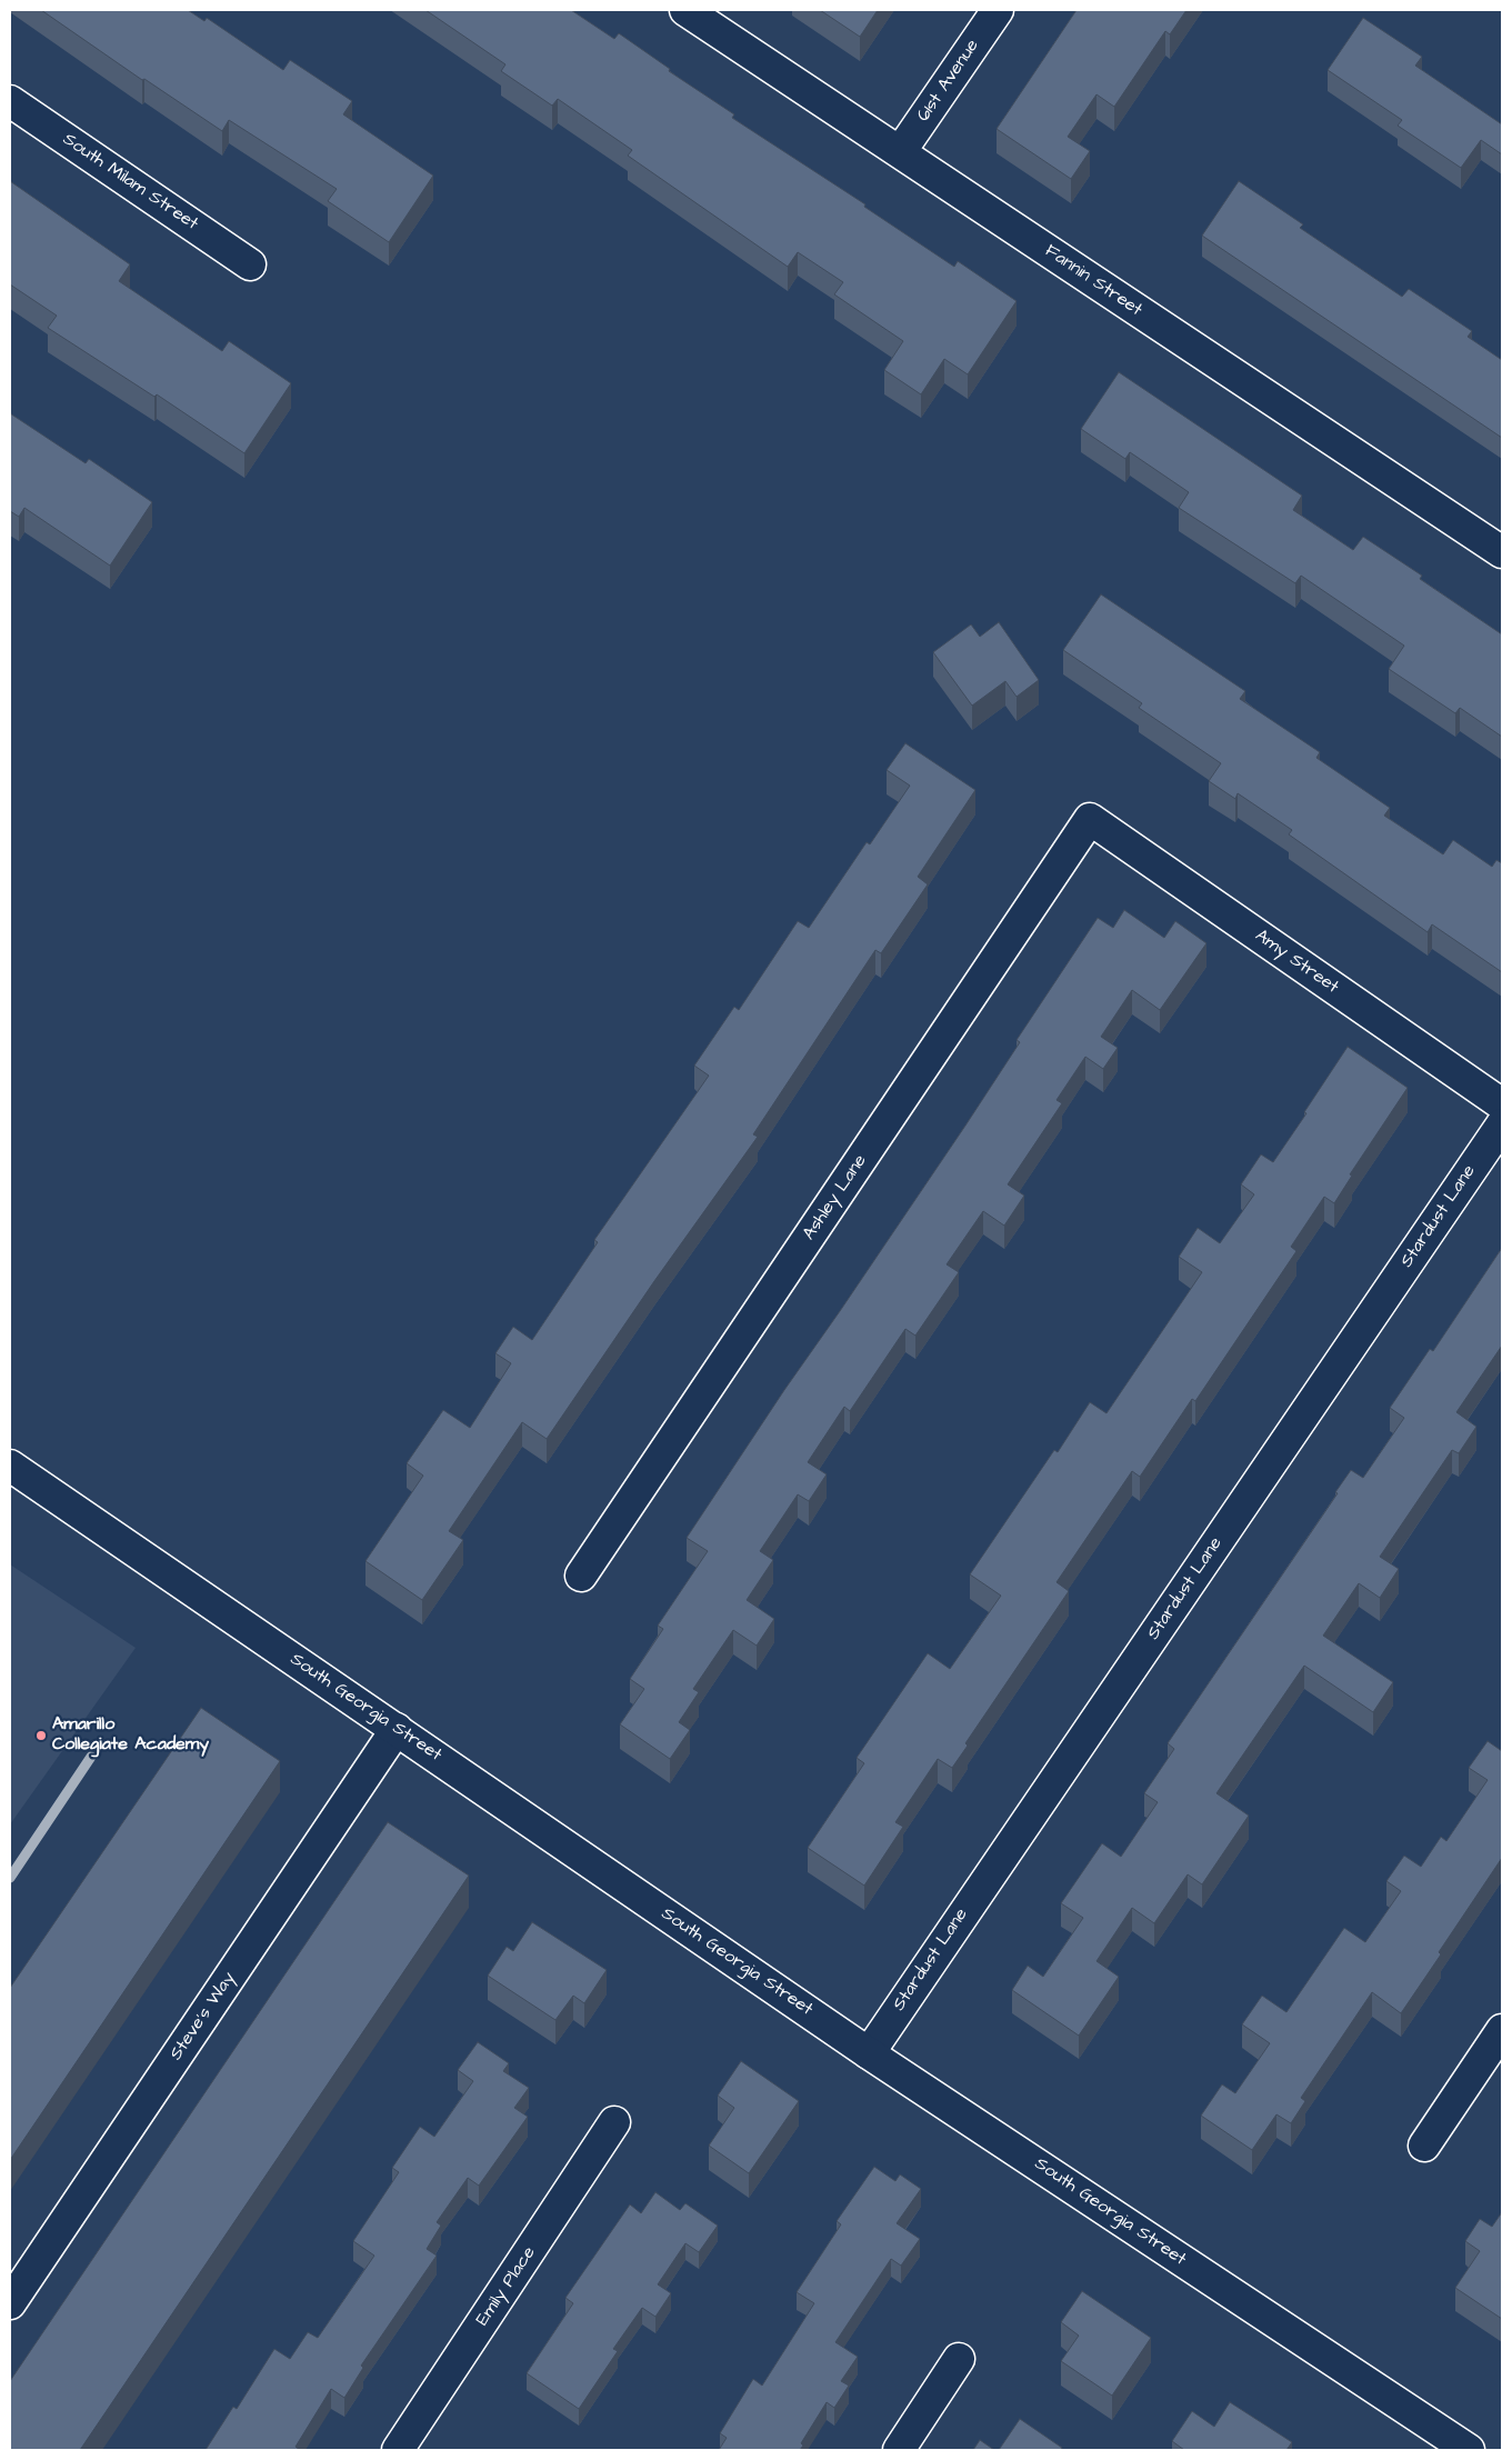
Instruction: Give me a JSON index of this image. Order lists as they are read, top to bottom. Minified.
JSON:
{"streets":{"street":["61st Avenue","South Milam Street","Fannin Street","Amy Street","Ashley Lane","Stardust Lane","South Georgia Street","Steve's Way","Emily Place"]},"crossings":[["61st Avenue","Fannin Street"],["Amy Street","Ashley Lane"],["Stardust Lane","South Georgia Street"],["South Georgia Street","Steve's Way"]],"places":["Amarillo Collegiate Academy"]}
